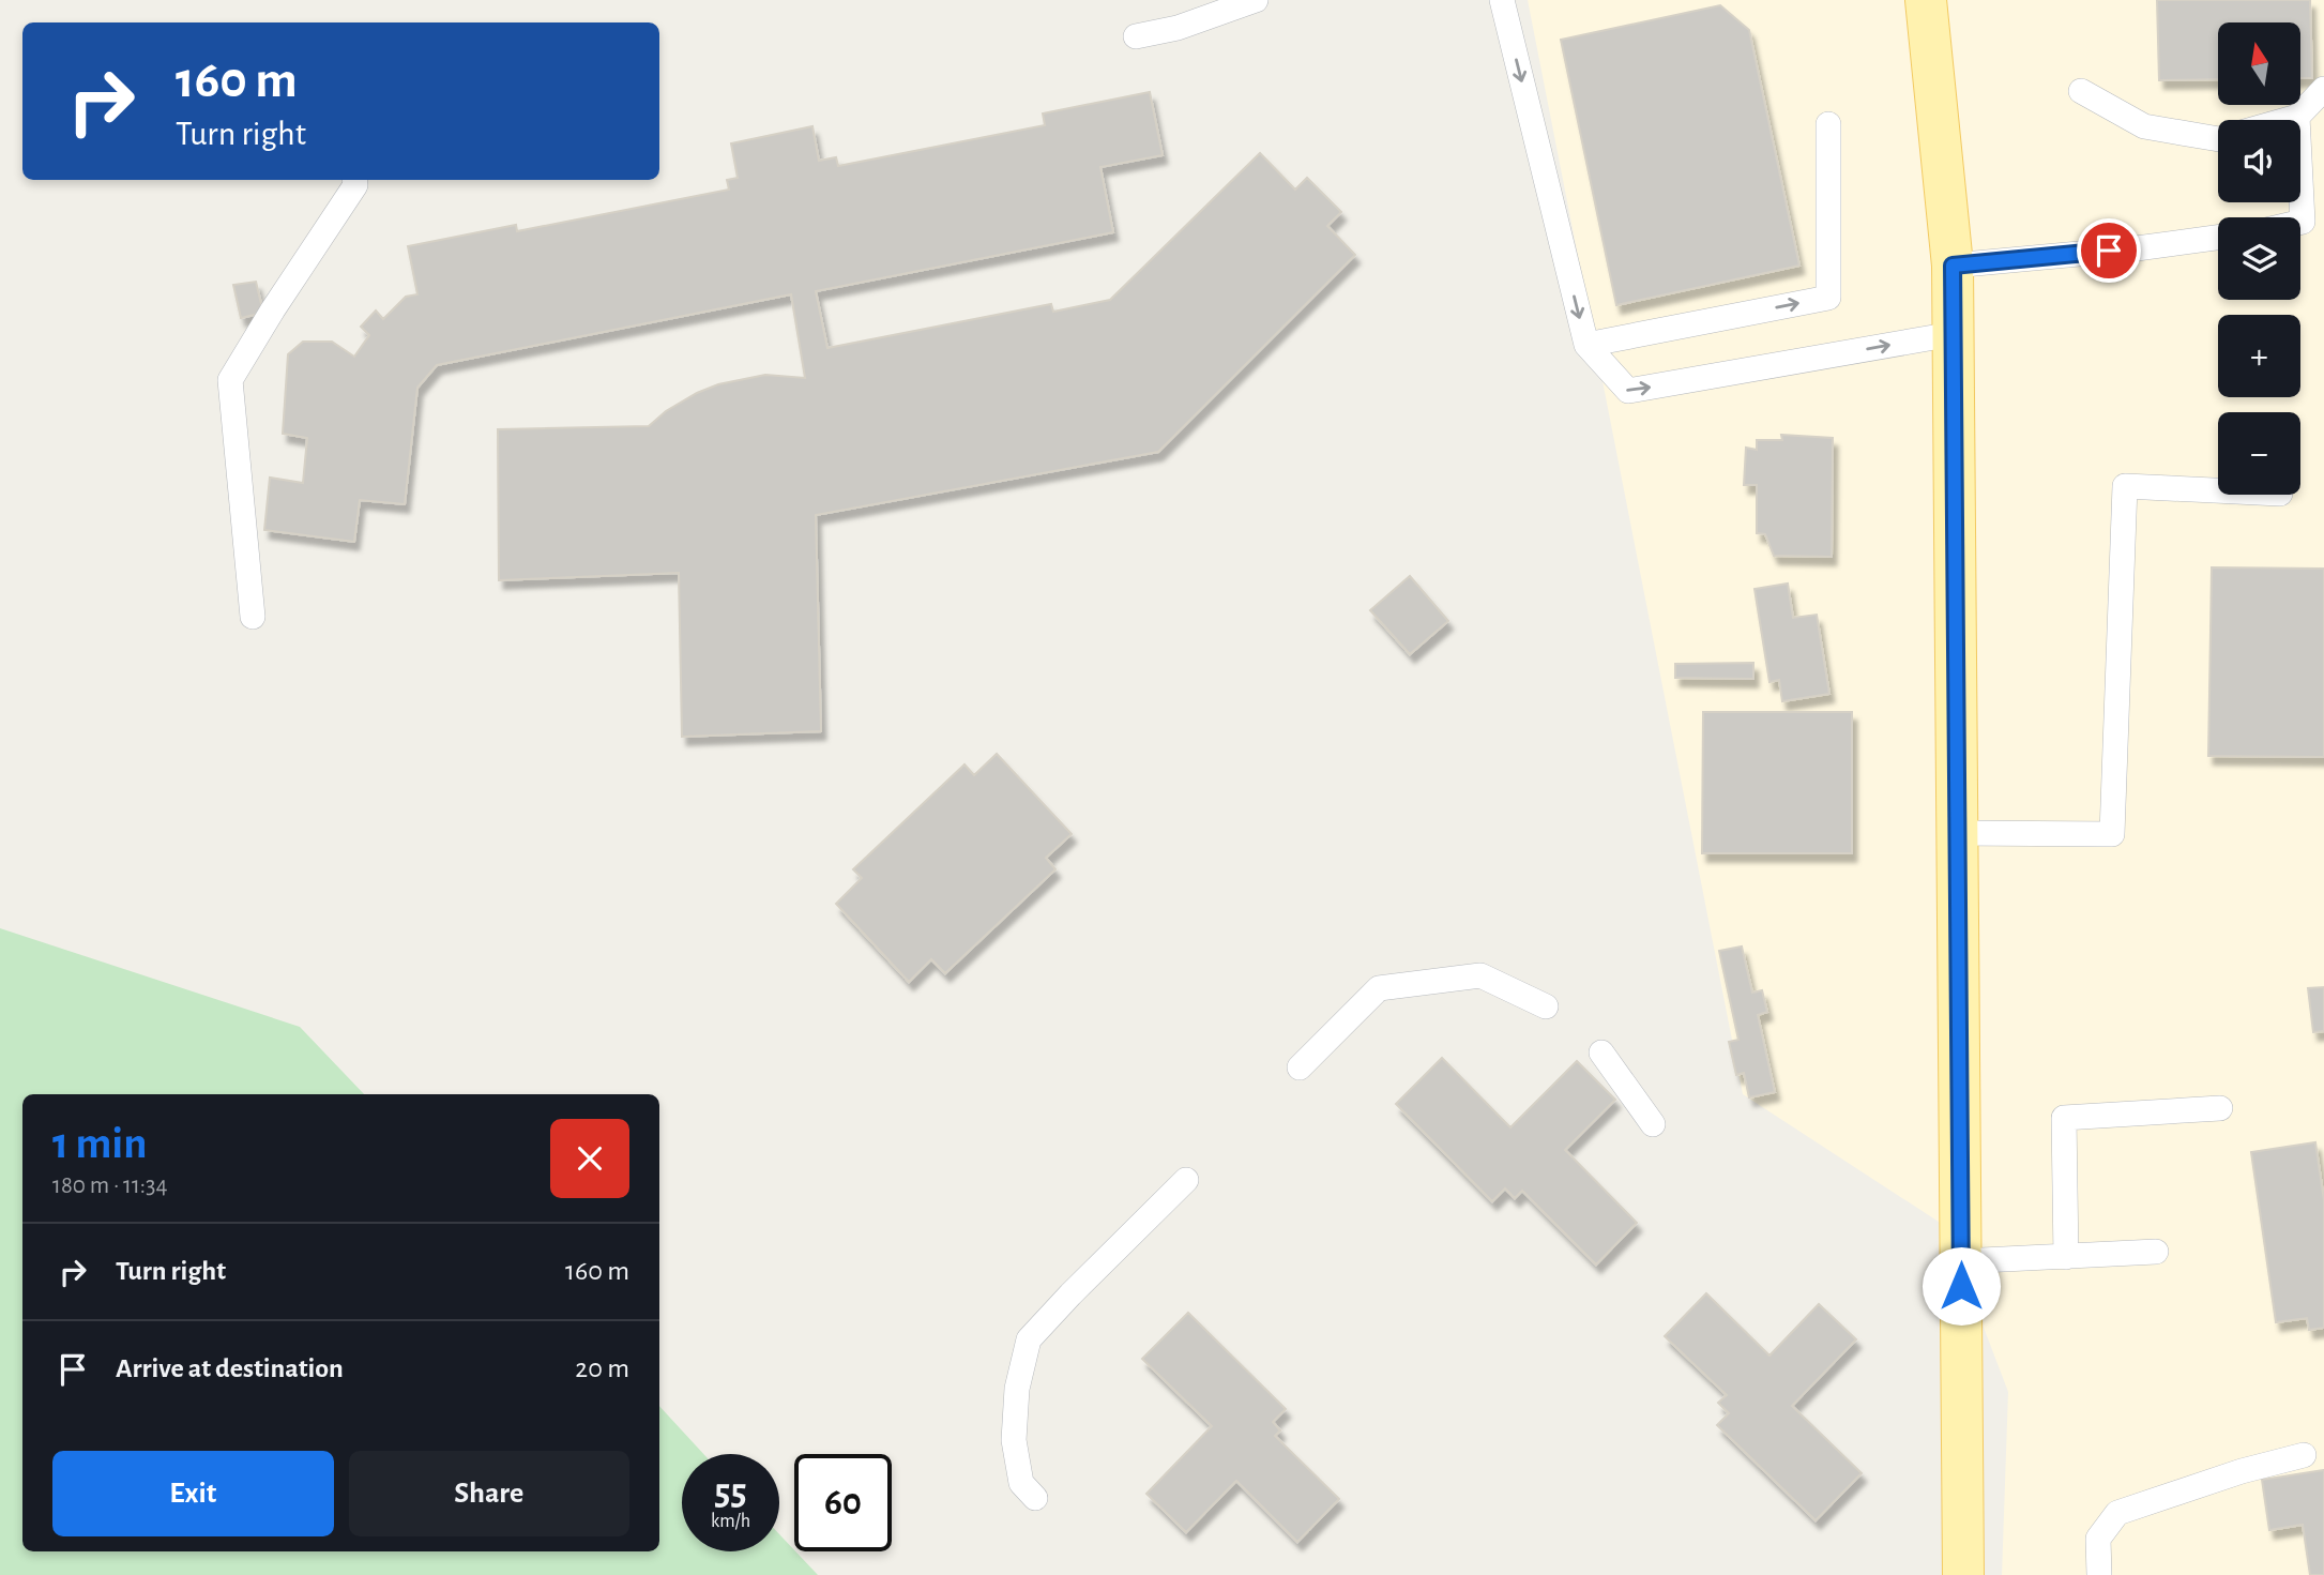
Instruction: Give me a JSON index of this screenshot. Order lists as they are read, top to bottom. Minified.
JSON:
{"north":"top","page":{"map_buttons":["+","−"],"turn":["160 m","Turn right"],"heading":["1 min","180 m · 11:34"],"list":[{"name":"Turn right","value":"160 m"},{"name":"Arrive at destination","value":"20 m"}],"buttons":["Exit","Share"],"speed":"55 km/h","limit":"60"}}
